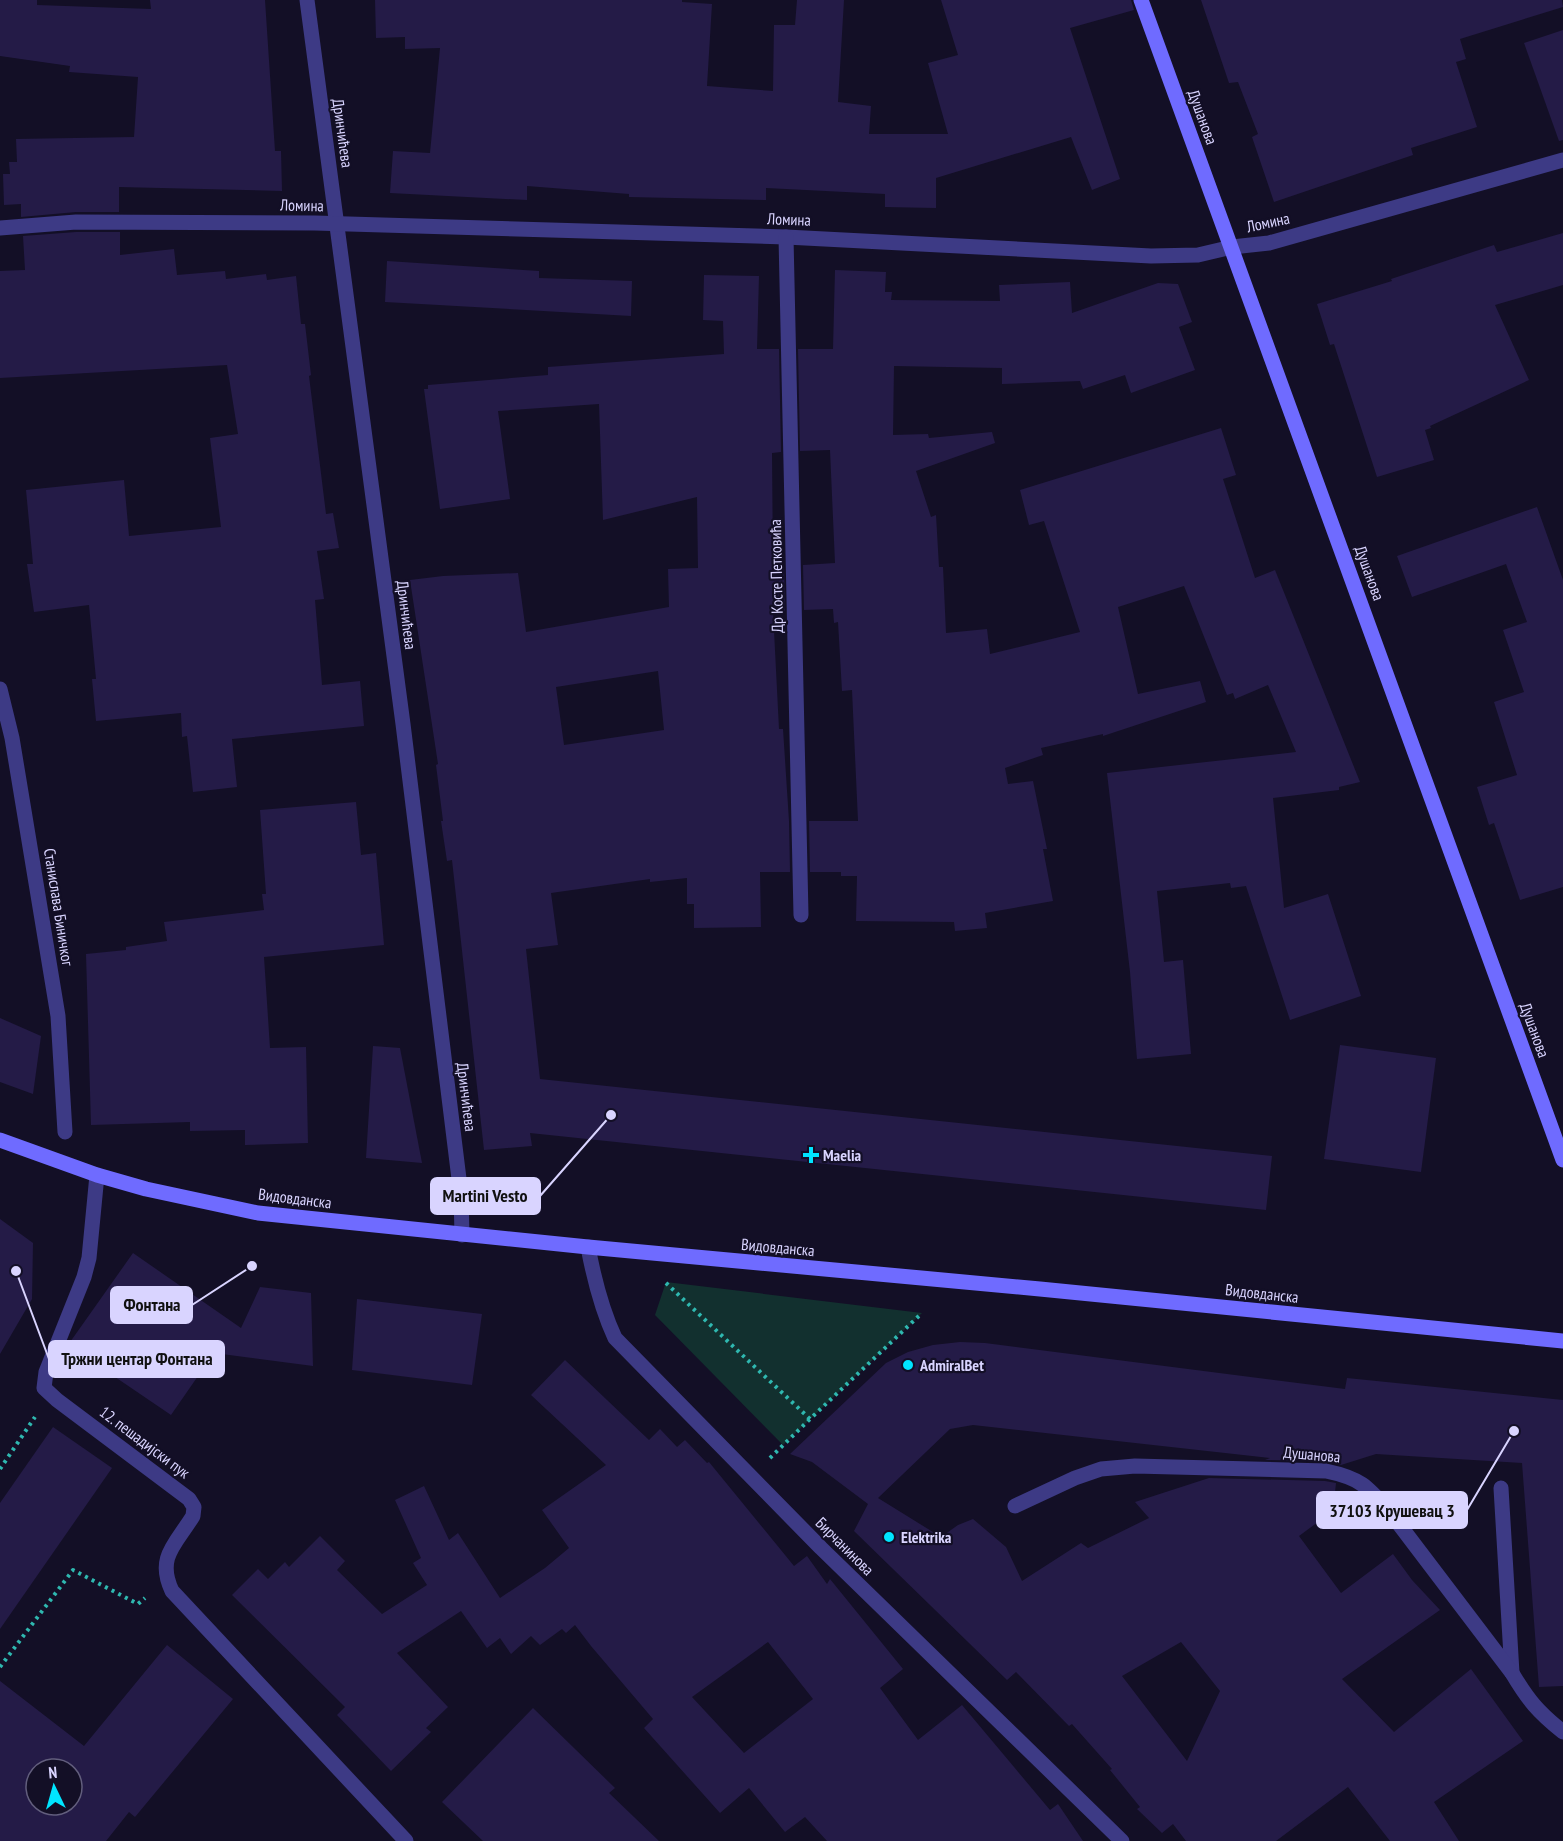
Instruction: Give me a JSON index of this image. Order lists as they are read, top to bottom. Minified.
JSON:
{"streets":{"main road":["Душанова","Видовданска"],"street":["Дринчићева","Ломина","Др Косте Петковића","Станислава Биничког","12. пешадијски пук","Бирчанинова"]},"crossings":[["Душанова","Ломина"],["Дринчићева","Ломина"],["Дринчићева","Видовданска"],["Ломина","Др Косте Петковића"],["Видовданска","12. пешадијски пук"],["Видовданска","Бирчанинова"]],"places":{"other":["Martini Vesto","Фонтана","Тржни центар Фонтана","AdmiralBet","37103 Крушевац 3","Elektrika"],"health":["Maelia"]},"north":"top"}
